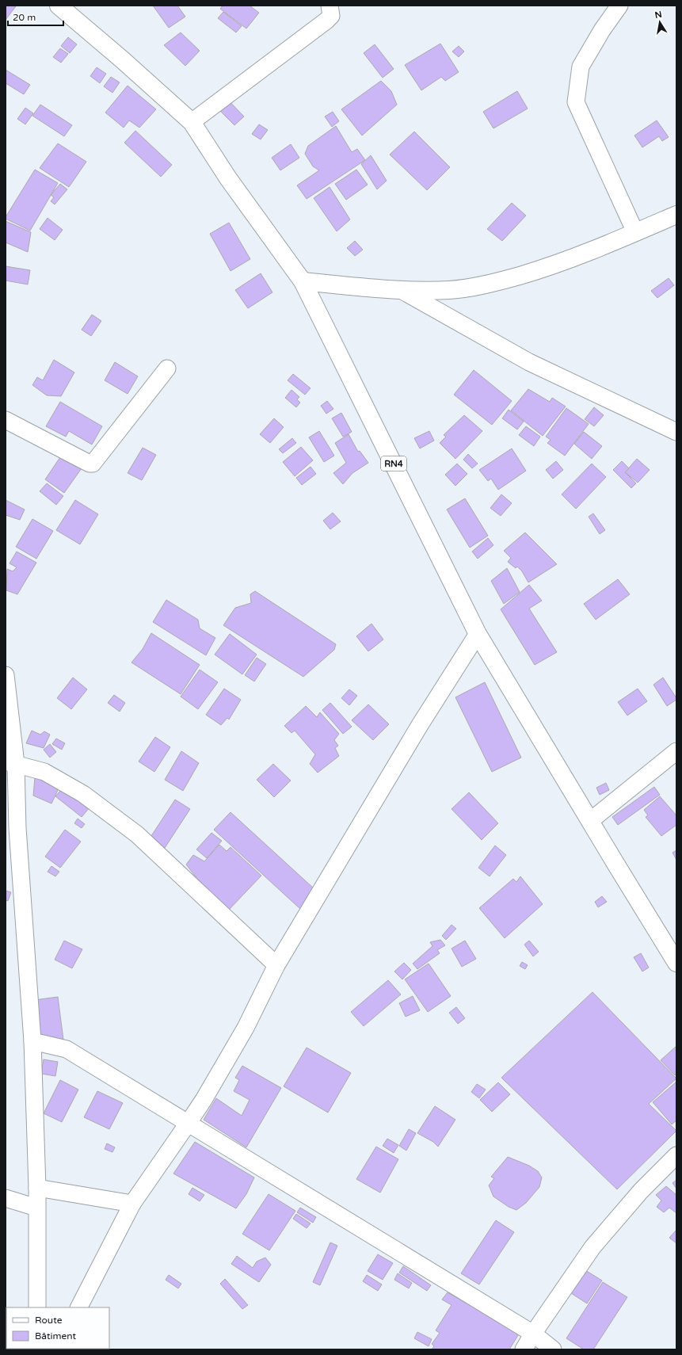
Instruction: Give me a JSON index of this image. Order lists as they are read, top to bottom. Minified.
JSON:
{"streets":{"main road":["RN4"]},"legend":["Route","Bâtiment"],"scale_bar":"20 m","north":"top"}
